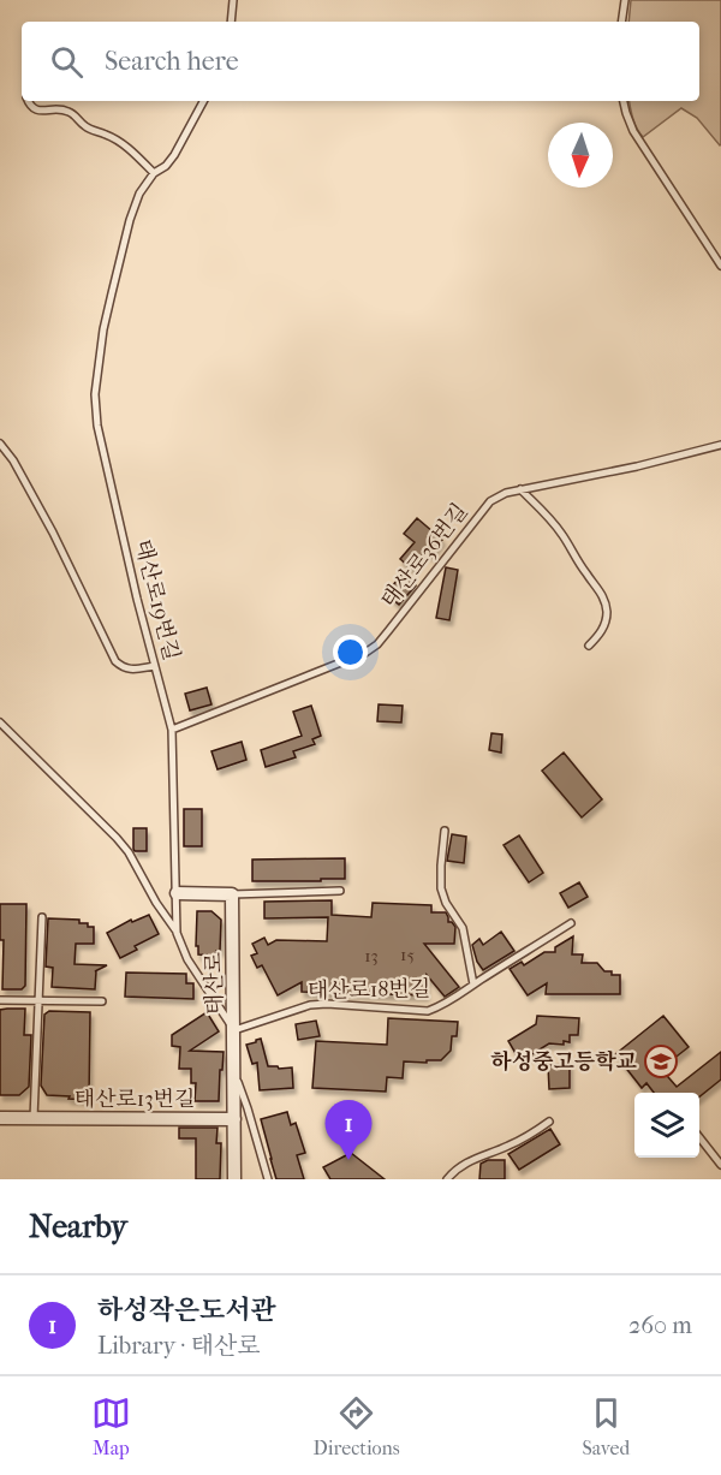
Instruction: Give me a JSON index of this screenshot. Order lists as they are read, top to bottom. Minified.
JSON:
{"streets":{"street":["태산로","태산로13번길"],"lane":["태산로36번길","태산로19번길","태산로18번길"]},"crossings":[["태산로36번길","태산로19번길"],["태산로19번길","태산로"],["태산로19번길","태산로18번길"],["태산로","태산로18번길"],["태산로","태산로13번길"]],"places":{"school or university":["하성중고등학교"]},"house_numbers":["15","13"],"north":"bottom","page":{"search":"Search here","pins":"1","heading":"Nearby","list":[{"mark":"1","name":"하성작은도서관","note":"Library · 태산로","value":"260 m"}],"nav":["Map","Directions","Saved"]}}
